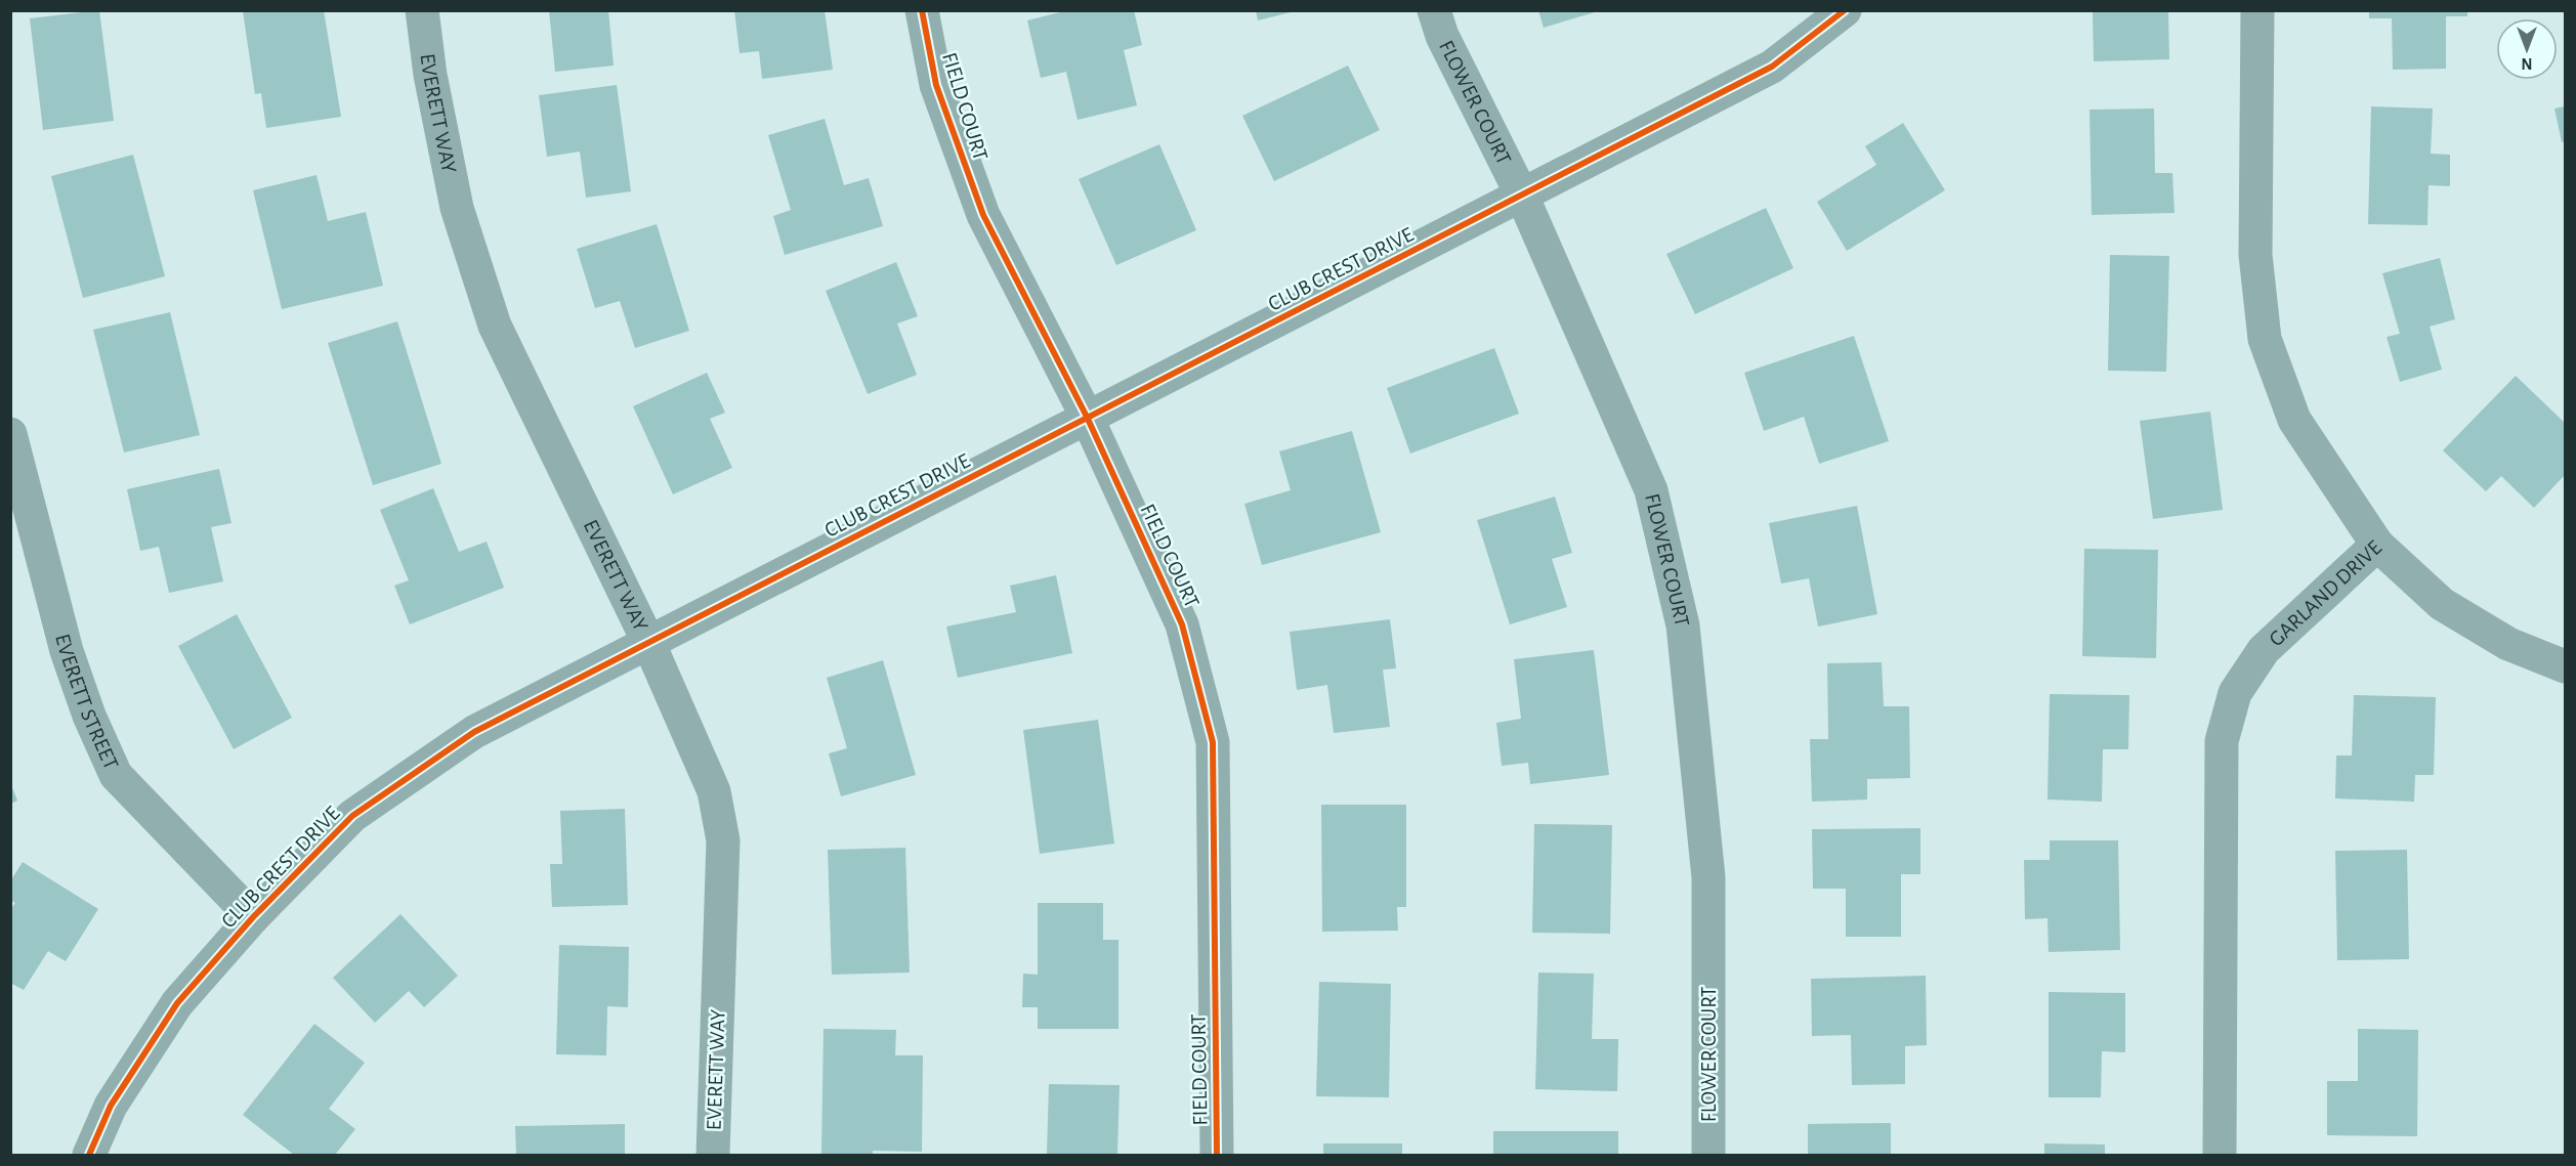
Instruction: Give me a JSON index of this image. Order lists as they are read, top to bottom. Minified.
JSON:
{"streets":{"street":["FLOWER COURT","FIELD COURT","EVERETT WAY","CLUB CREST DRIVE","GARLAND DRIVE","EVERETT STREET"]},"crossings":[["FLOWER COURT","CLUB CREST DRIVE"],["FIELD COURT","CLUB CREST DRIVE"],["EVERETT WAY","CLUB CREST DRIVE"],["CLUB CREST DRIVE","EVERETT STREET"]],"north":"bottom"}
